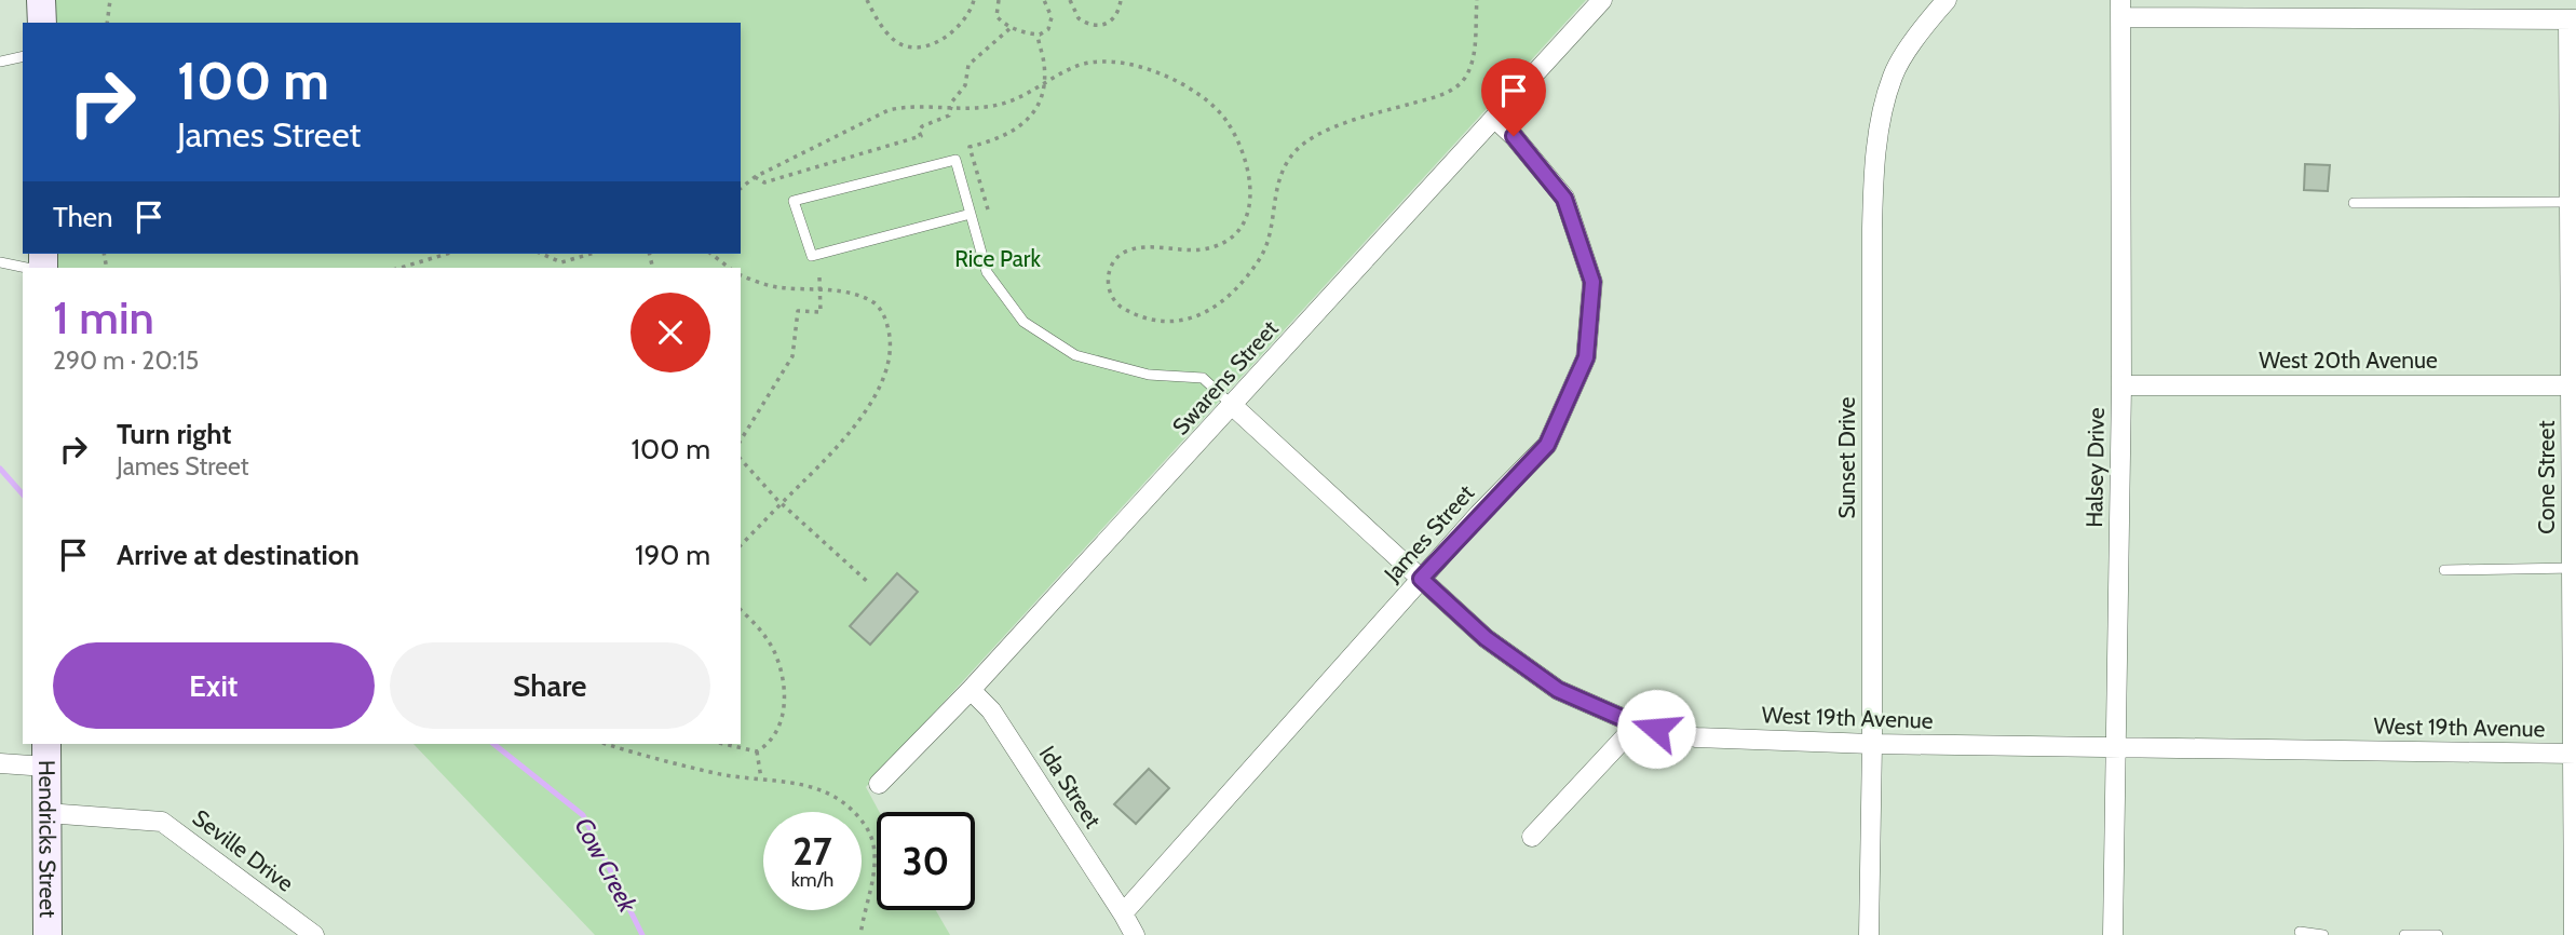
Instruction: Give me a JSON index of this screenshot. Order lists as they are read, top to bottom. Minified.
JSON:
{"streets":{"street":["West 20th Avenue","Swarens Street","Sunset Drive","Halsey Drive","Cone Street","James Street","West 19th Avenue","Ida Street","Hendricks Street","Seville Drive"]},"crossings":[["West 20th Avenue","Halsey Drive"],["West 20th Avenue","Cone Street"],["Swarens Street","James Street"],["Swarens Street","West 19th Avenue"],["Swarens Street","Ida Street"],["Sunset Drive","West 19th Avenue"],["Halsey Drive","West 19th Avenue"],["Cone Street","West 19th Avenue"],["James Street","West 19th Avenue"],["James Street","Ida Street"],["Hendricks Street","Seville Drive"]],"water":["Cow Creek"],"parks":["Rice Park"],"page":{"turn":["100 m","James Street"],"then":"Then","heading":["1 min","290 m · 20:15"],"list":[{"name":"Turn right","note":"James Street","value":"100 m"},{"name":"Arrive at destination","value":"190 m"}],"buttons":["Exit","Share"],"speed":"27 km/h","limit":"30"}}
